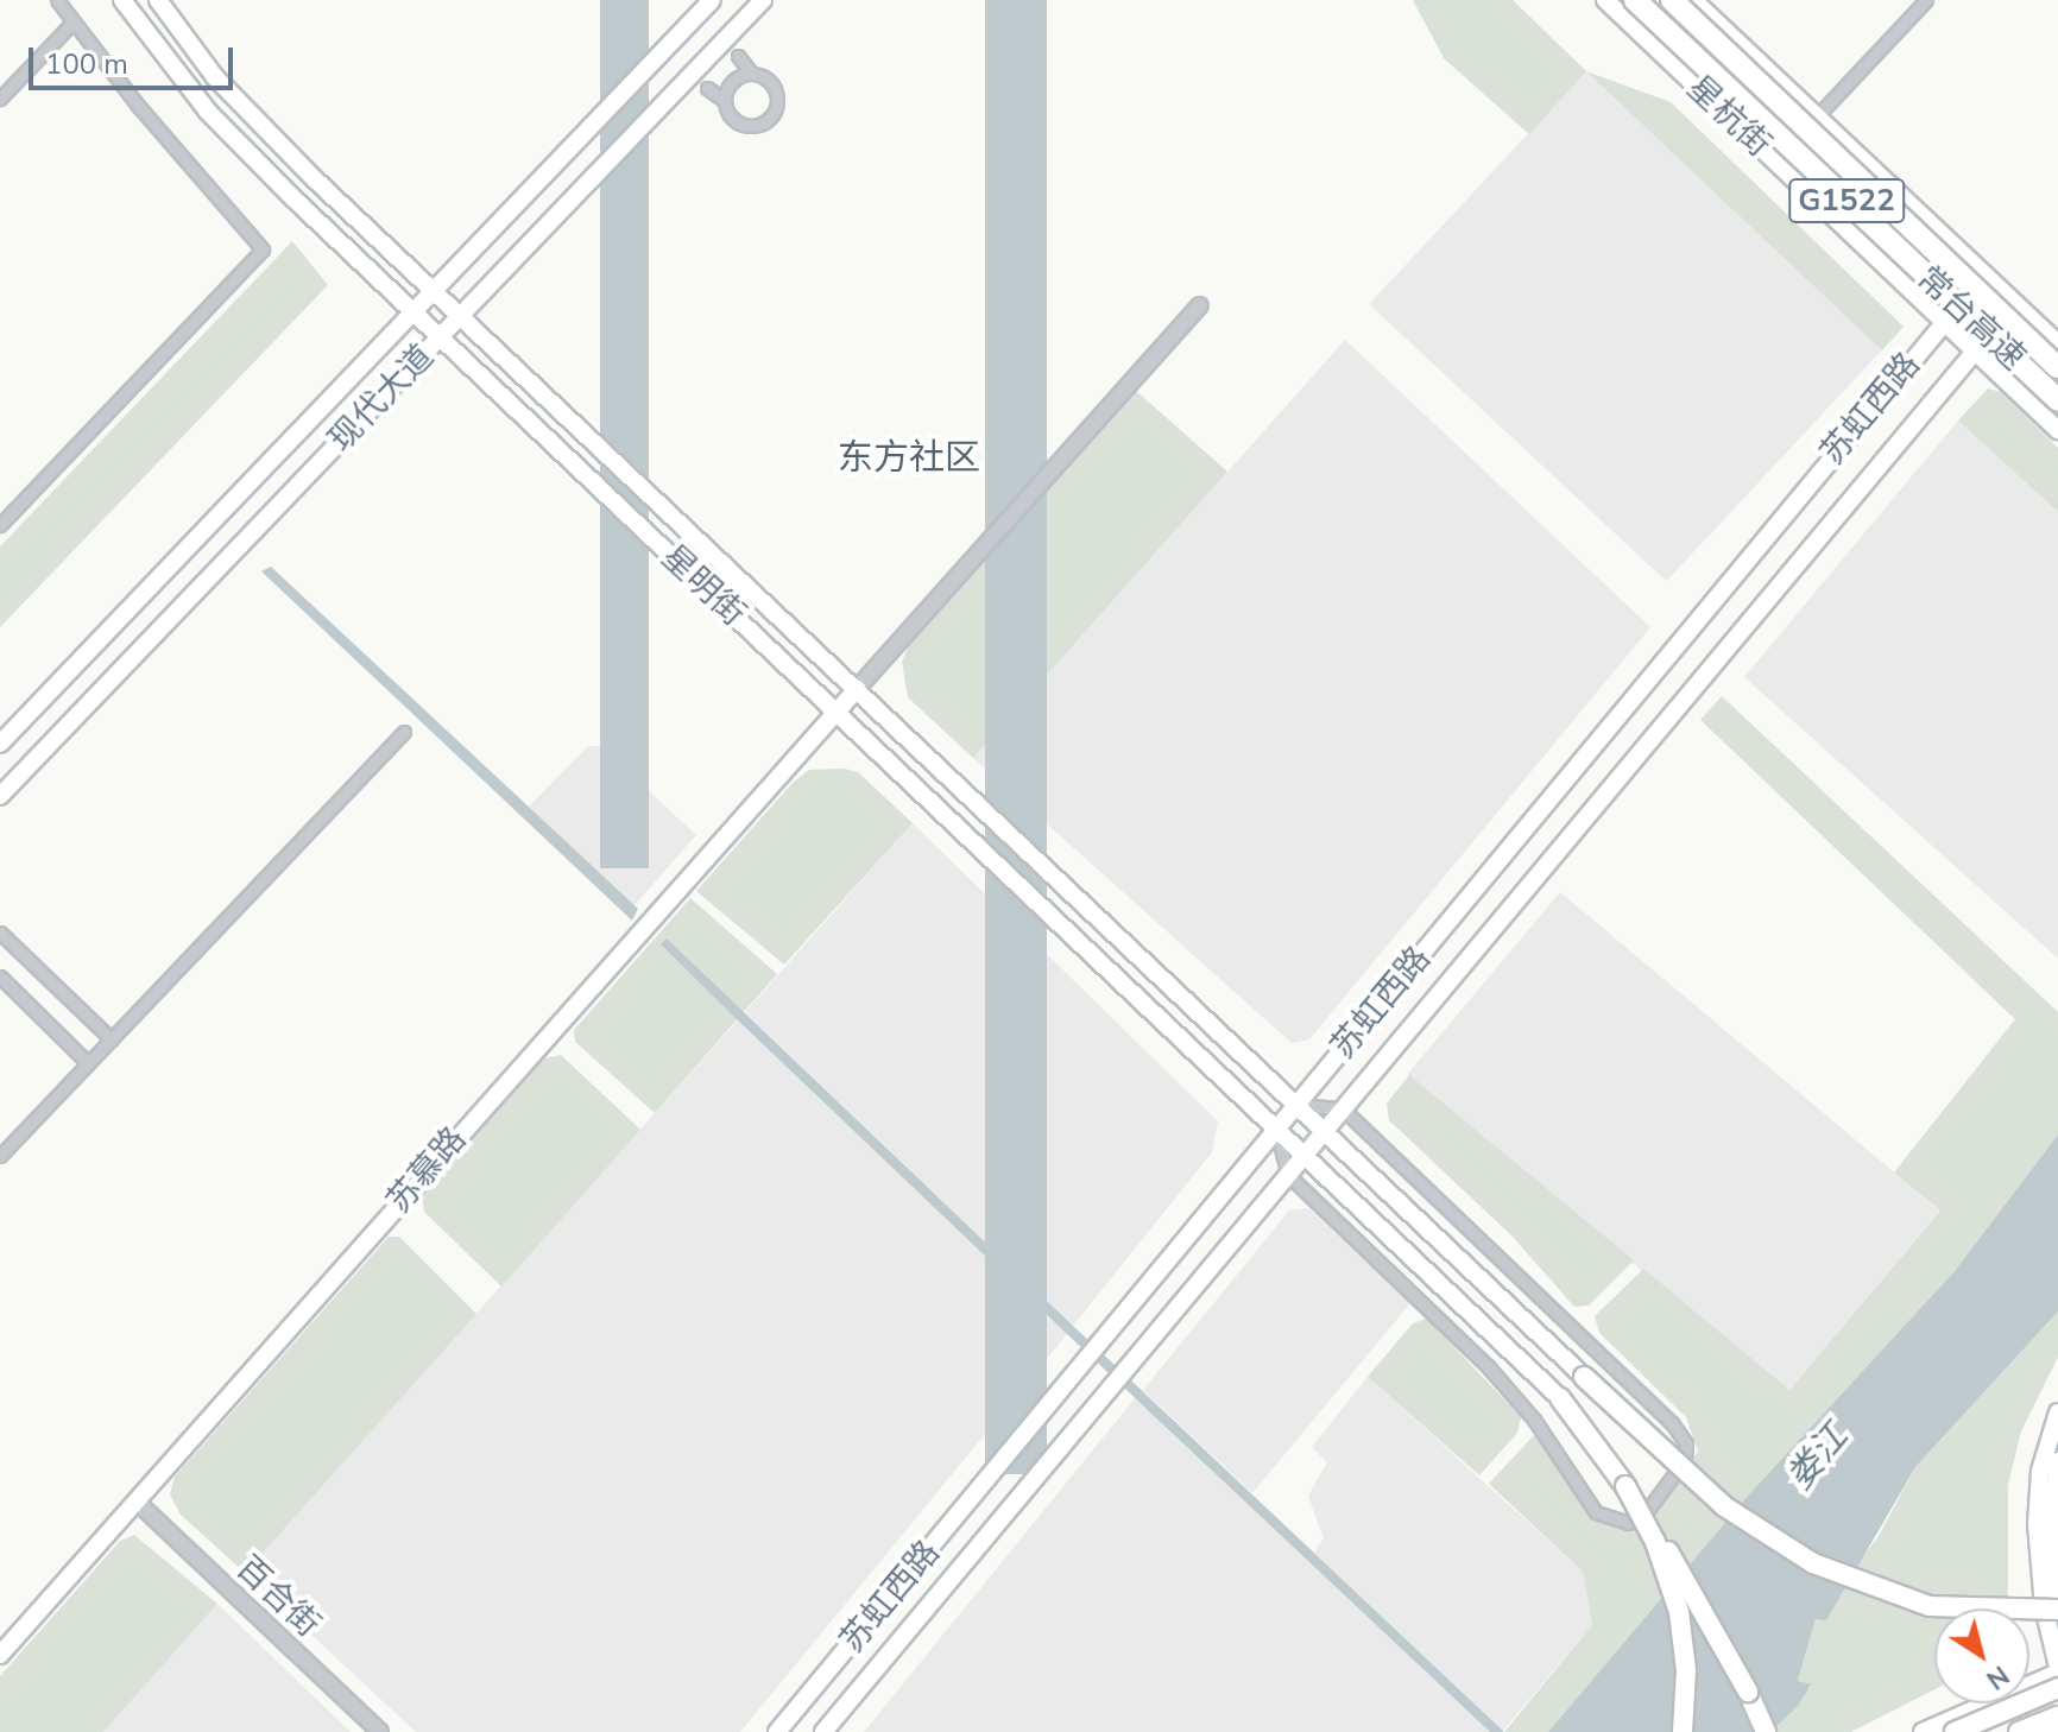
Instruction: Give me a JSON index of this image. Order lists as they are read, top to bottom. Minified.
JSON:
{"streets":{"highway":["G1522","常台高速"],"main road":["星杭街","现代大道","苏虹西路","星明街","苏慕路"],"street":["百合街"]},"crossings":[["星杭街","苏虹西路"],["现代大道","星明街"],["苏虹西路","星明街"],["星明街","苏慕路"],["苏慕路","百合街"]],"districts":["东方社区"],"water":["娄江"],"scale_bar":"100 m","north":"bottom right"}
